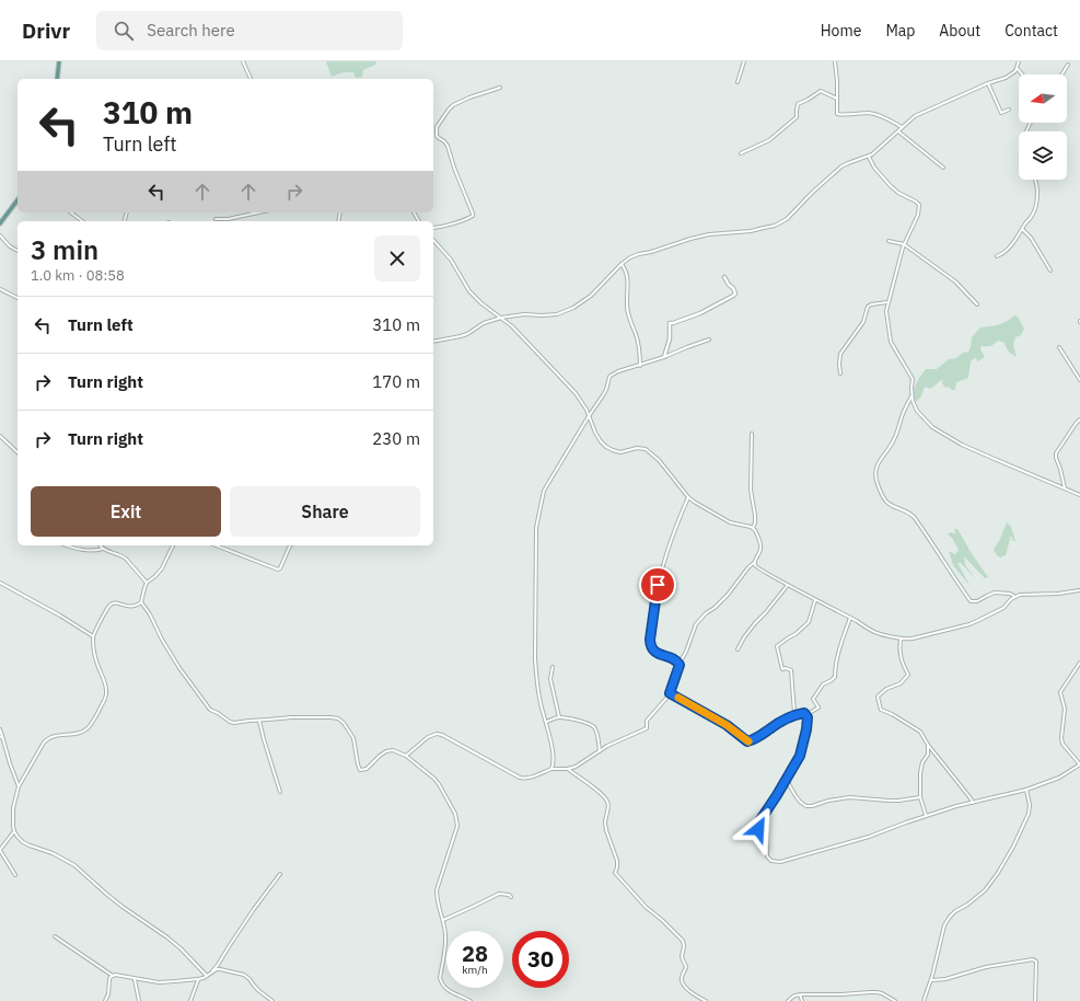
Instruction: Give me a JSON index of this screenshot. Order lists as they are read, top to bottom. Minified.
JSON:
{"north":"left","page":{"header":"Drivr","search":"Search here","nav":["Home","Map","About","Contact"],"turn":["310 m","Turn left"],"heading":["3 min","1.0 km · 08:58"],"list":[{"name":"Turn left","value":"310 m"},{"name":"Turn right","value":"170 m"},{"name":"Turn right","value":"230 m"}],"buttons":["Exit","Share"],"speed":"28 km/h","limit":"30"}}
